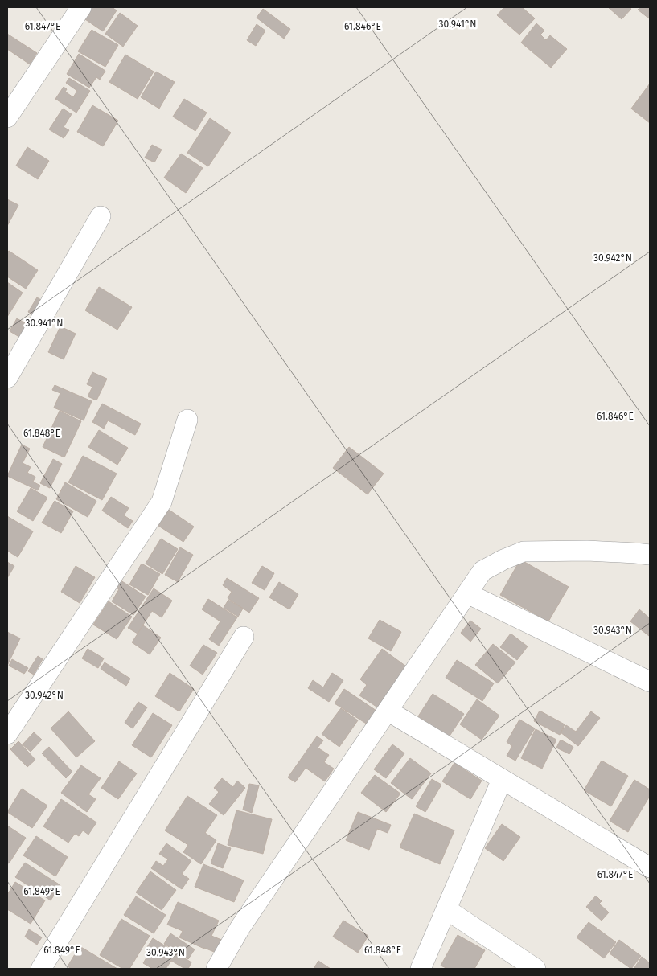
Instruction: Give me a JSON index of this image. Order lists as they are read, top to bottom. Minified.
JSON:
{"coordinates":["30.941°N","61.847°E","61.846°E","30.942°N","61.848°E","30.943°N","61.849°E"]}
